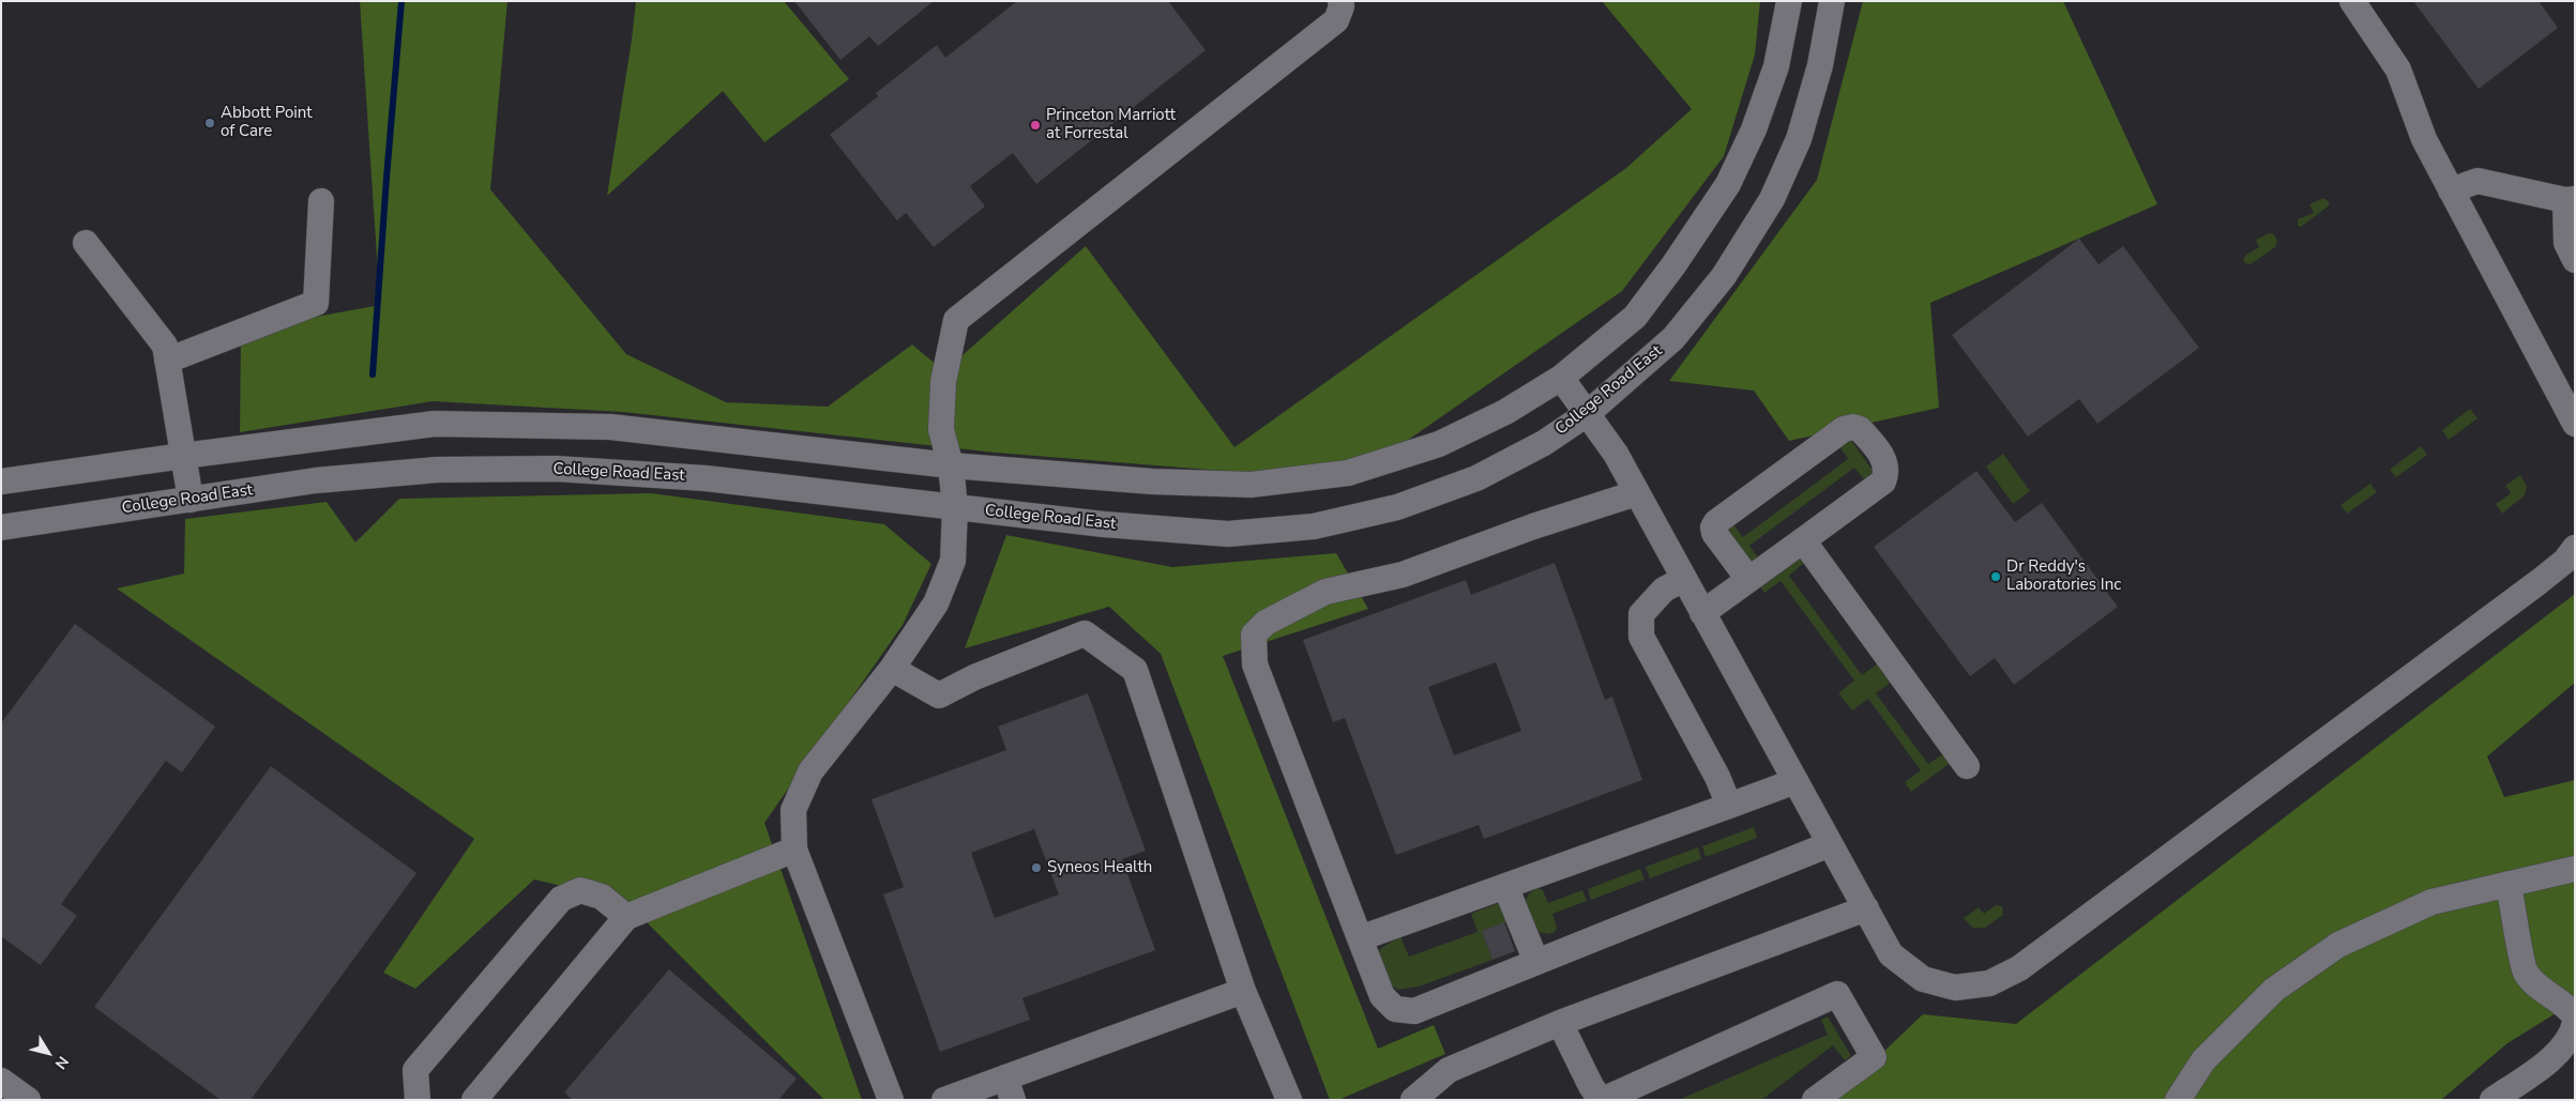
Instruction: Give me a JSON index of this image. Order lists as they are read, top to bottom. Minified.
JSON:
{"streets":{"street":["College Road East"]},"places":["Abbott Point of Care","Princeton Marriott at Forrestal","Dr Reddy's Laboratories Inc","Syneos Health"],"north":"bottom right"}
